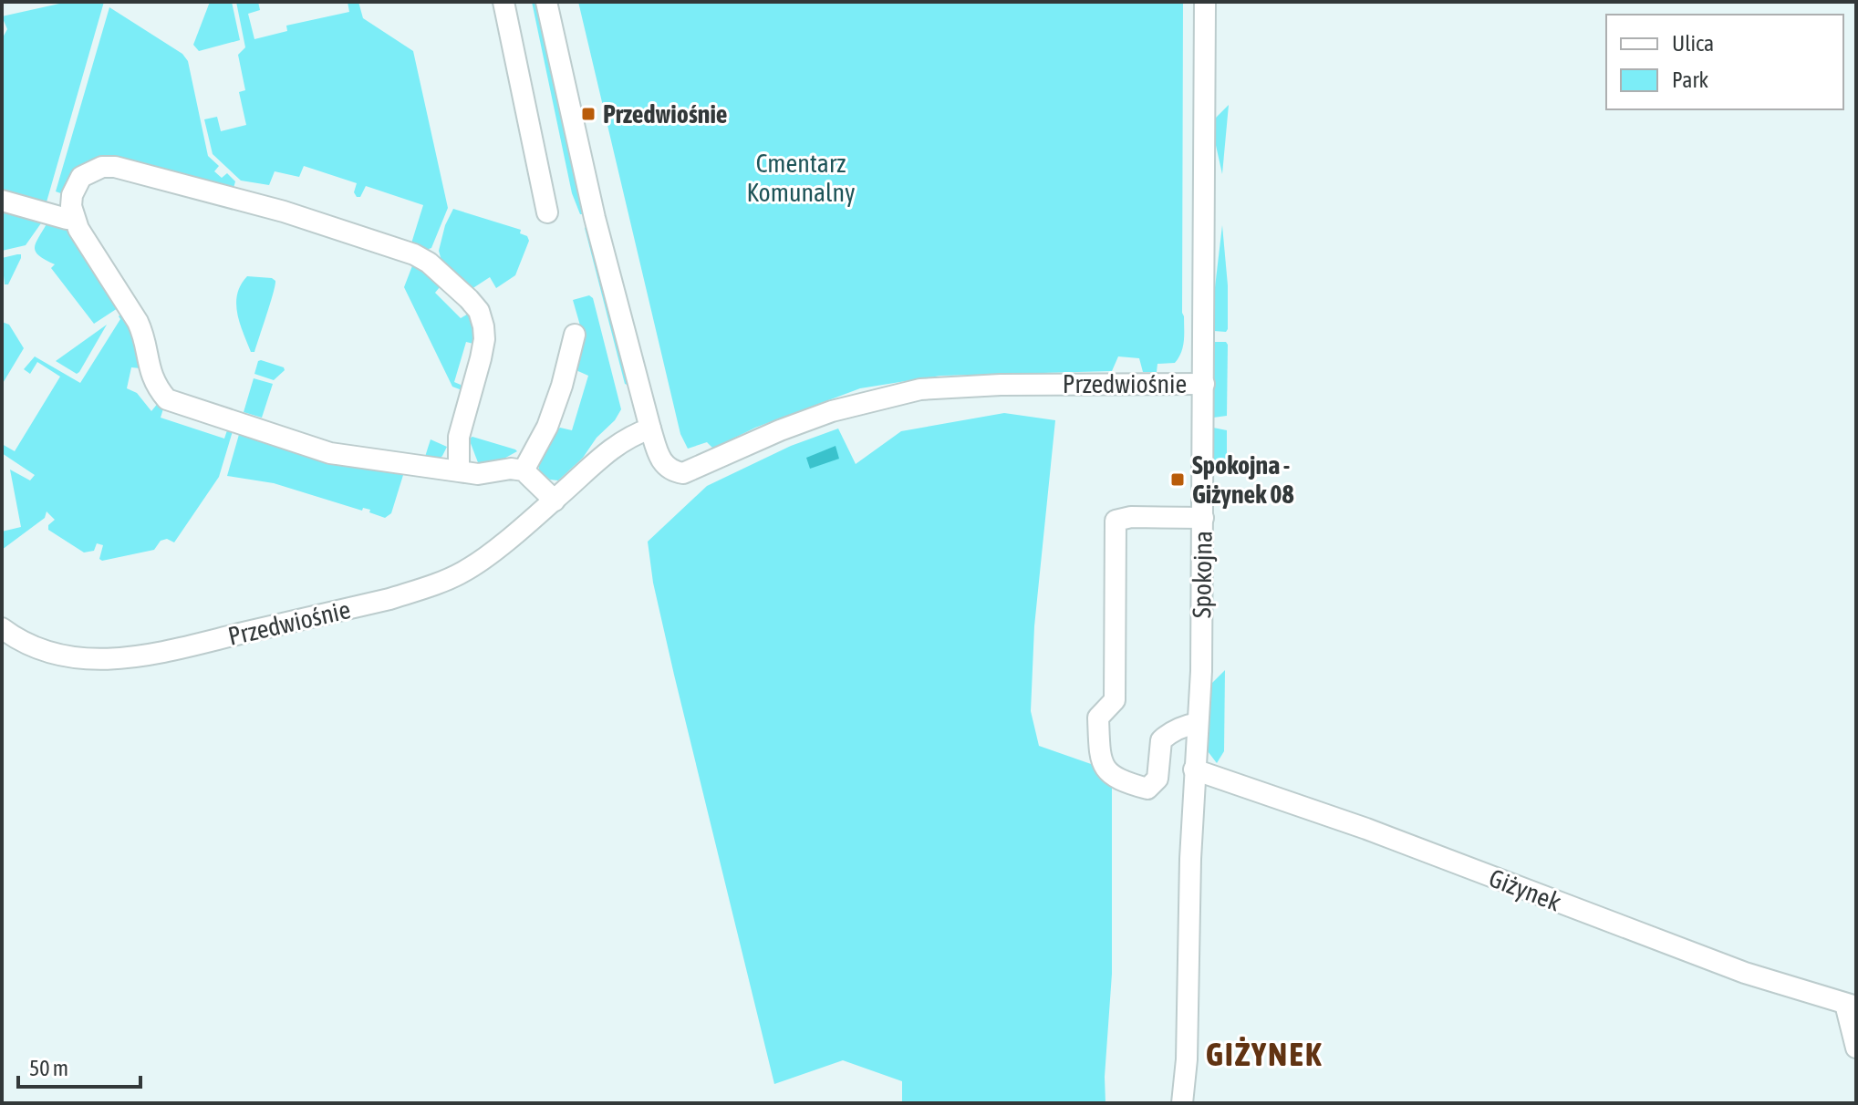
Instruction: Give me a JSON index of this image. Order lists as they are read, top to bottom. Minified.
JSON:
{"streets":{"street":["Przedwiośnie","Spokojna","Giżynek"]},"crossings":[["Przedwiośnie","Spokojna"],["Spokojna","Giżynek"]],"districts":["GIŻYNEK"],"parks":["Cmentarz Komunalny"],"places":{"transit":["Przedwiośnie","Spokojna - Giżynek 08"]},"legend":["Ulica","Park"],"scale_bar":"50 m"}
